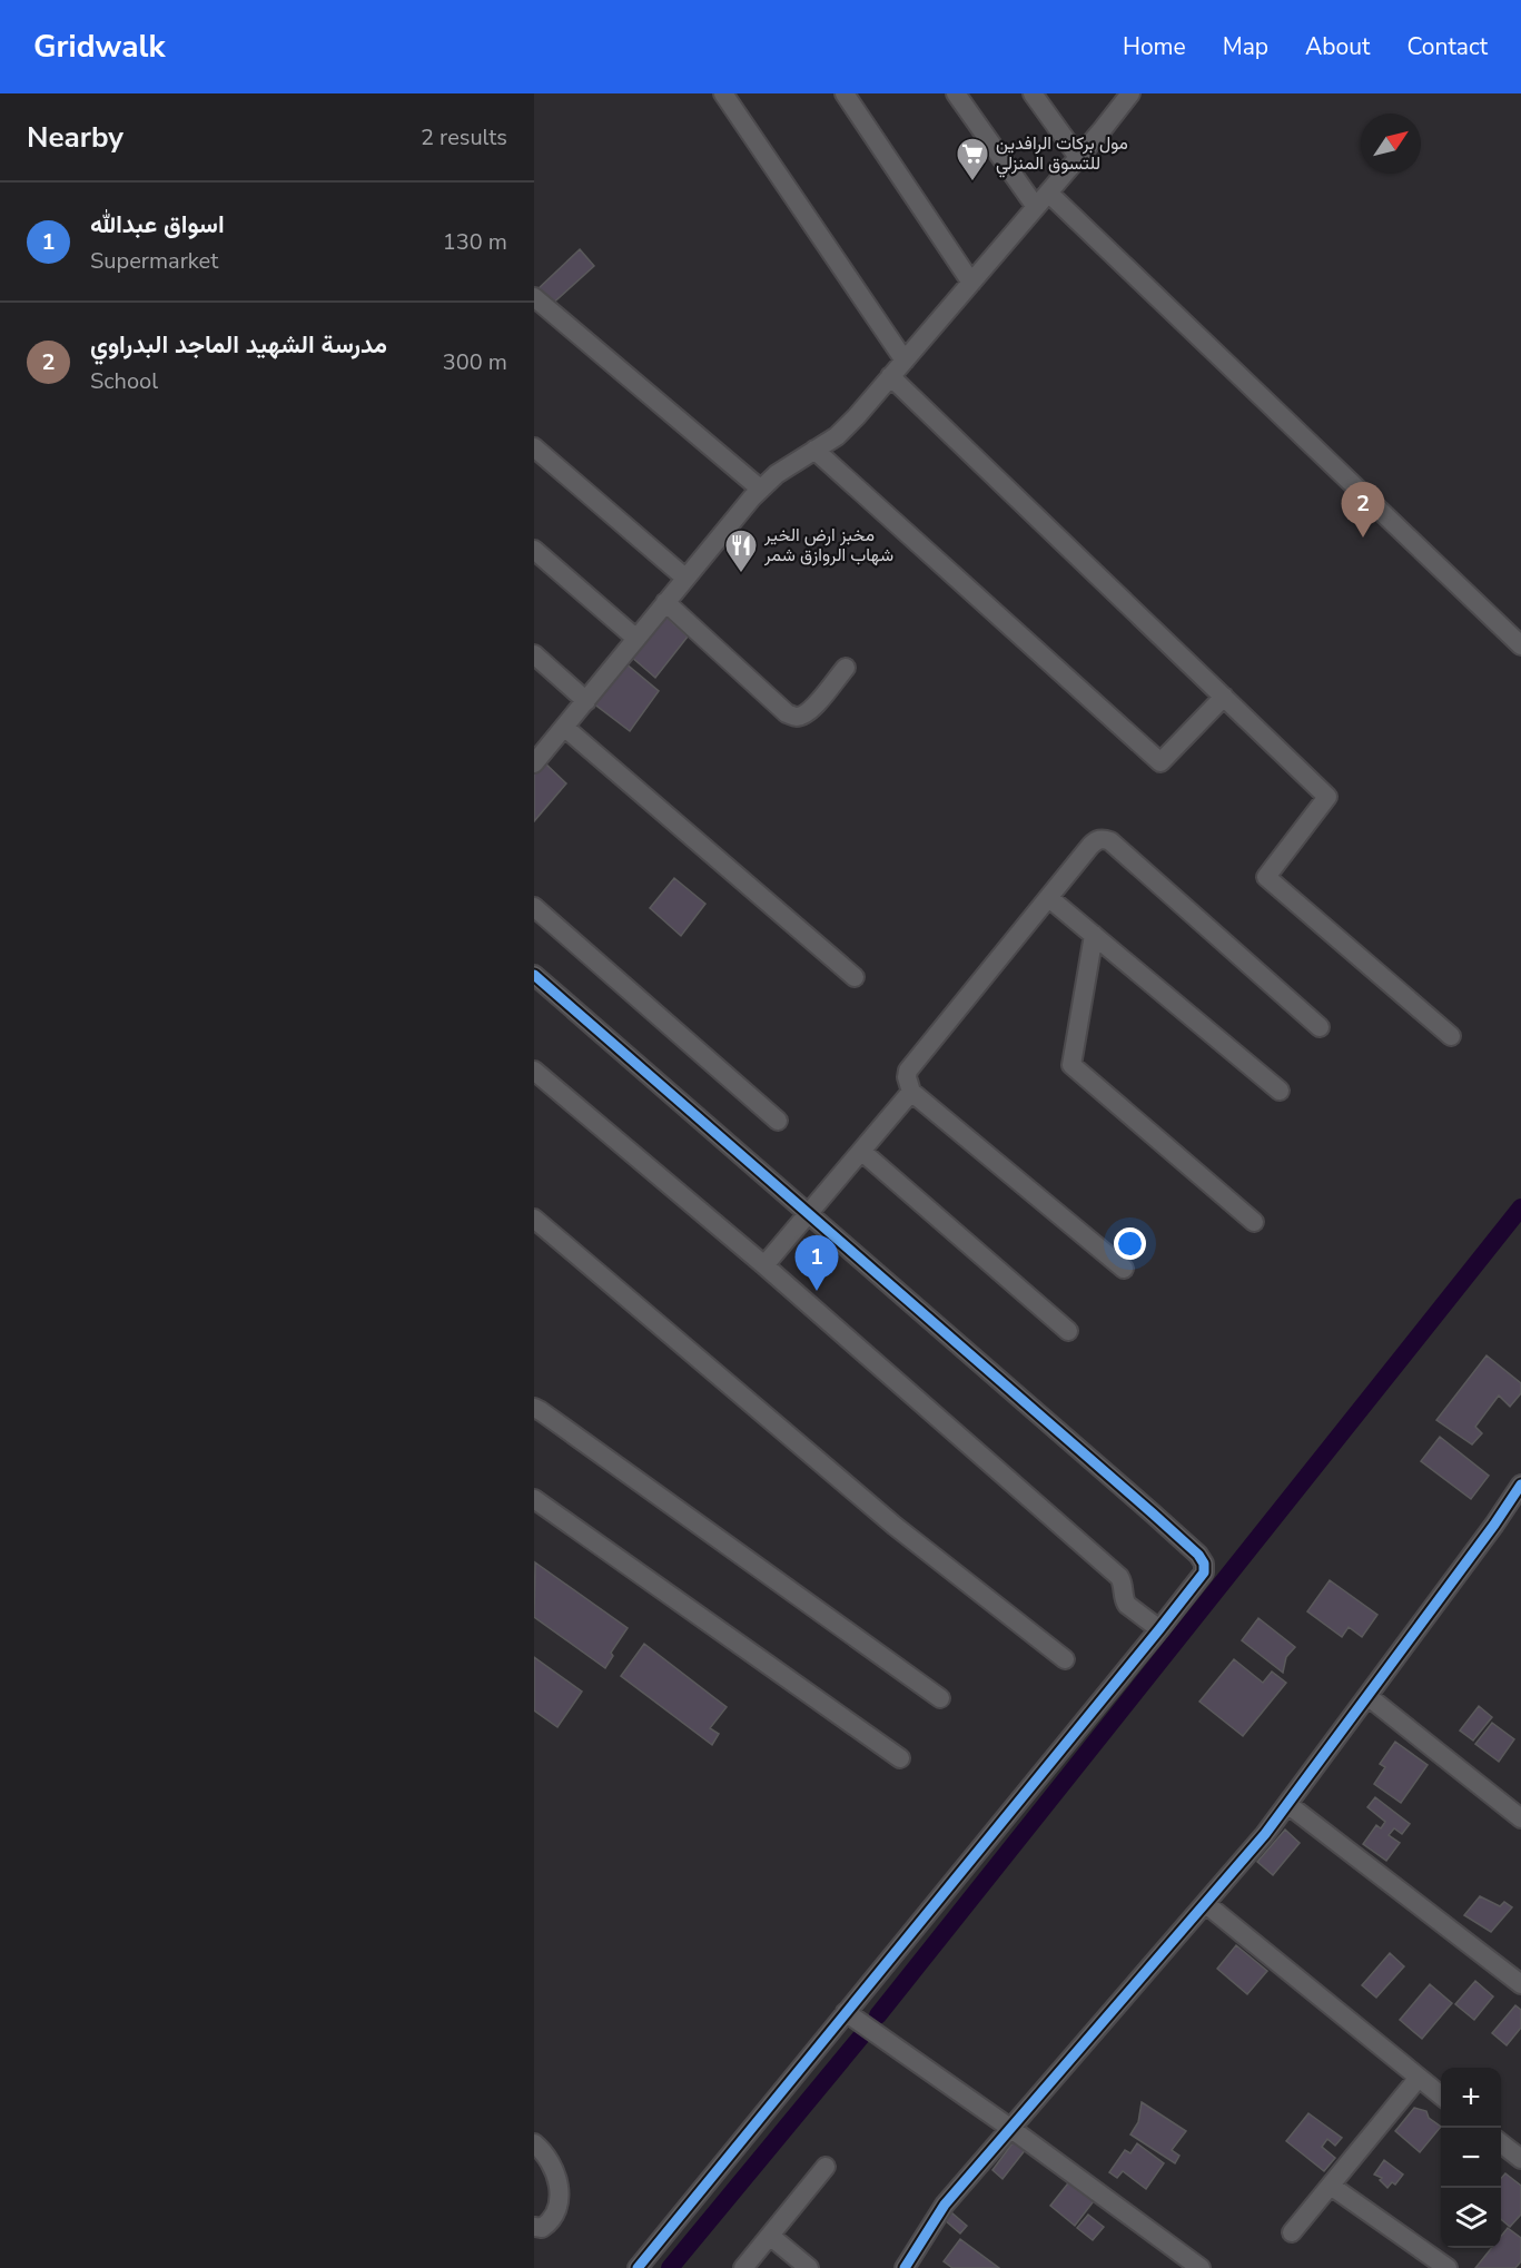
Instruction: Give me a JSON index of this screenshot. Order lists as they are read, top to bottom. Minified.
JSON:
{"places":{"supermarket":["مول بركات الرافدين للتسوق المنزلي"],"restaurant":["مخبز ارض الخير شهاب الروازق شمر"]},"north":"top right","page":{"header":"Gridwalk","nav":["Home","Map","About","Contact"],"heading":["Nearby","2 results"],"list":[{"mark":"1","name":"اسواق عبدالله","note":"Supermarket","value":"130 m"},{"mark":"2","name":"مدرسة الشهيد الماجد البدراوي","note":"School","value":"300 m"}],"pins":["2","1"],"map_buttons":["+","−"]}}
